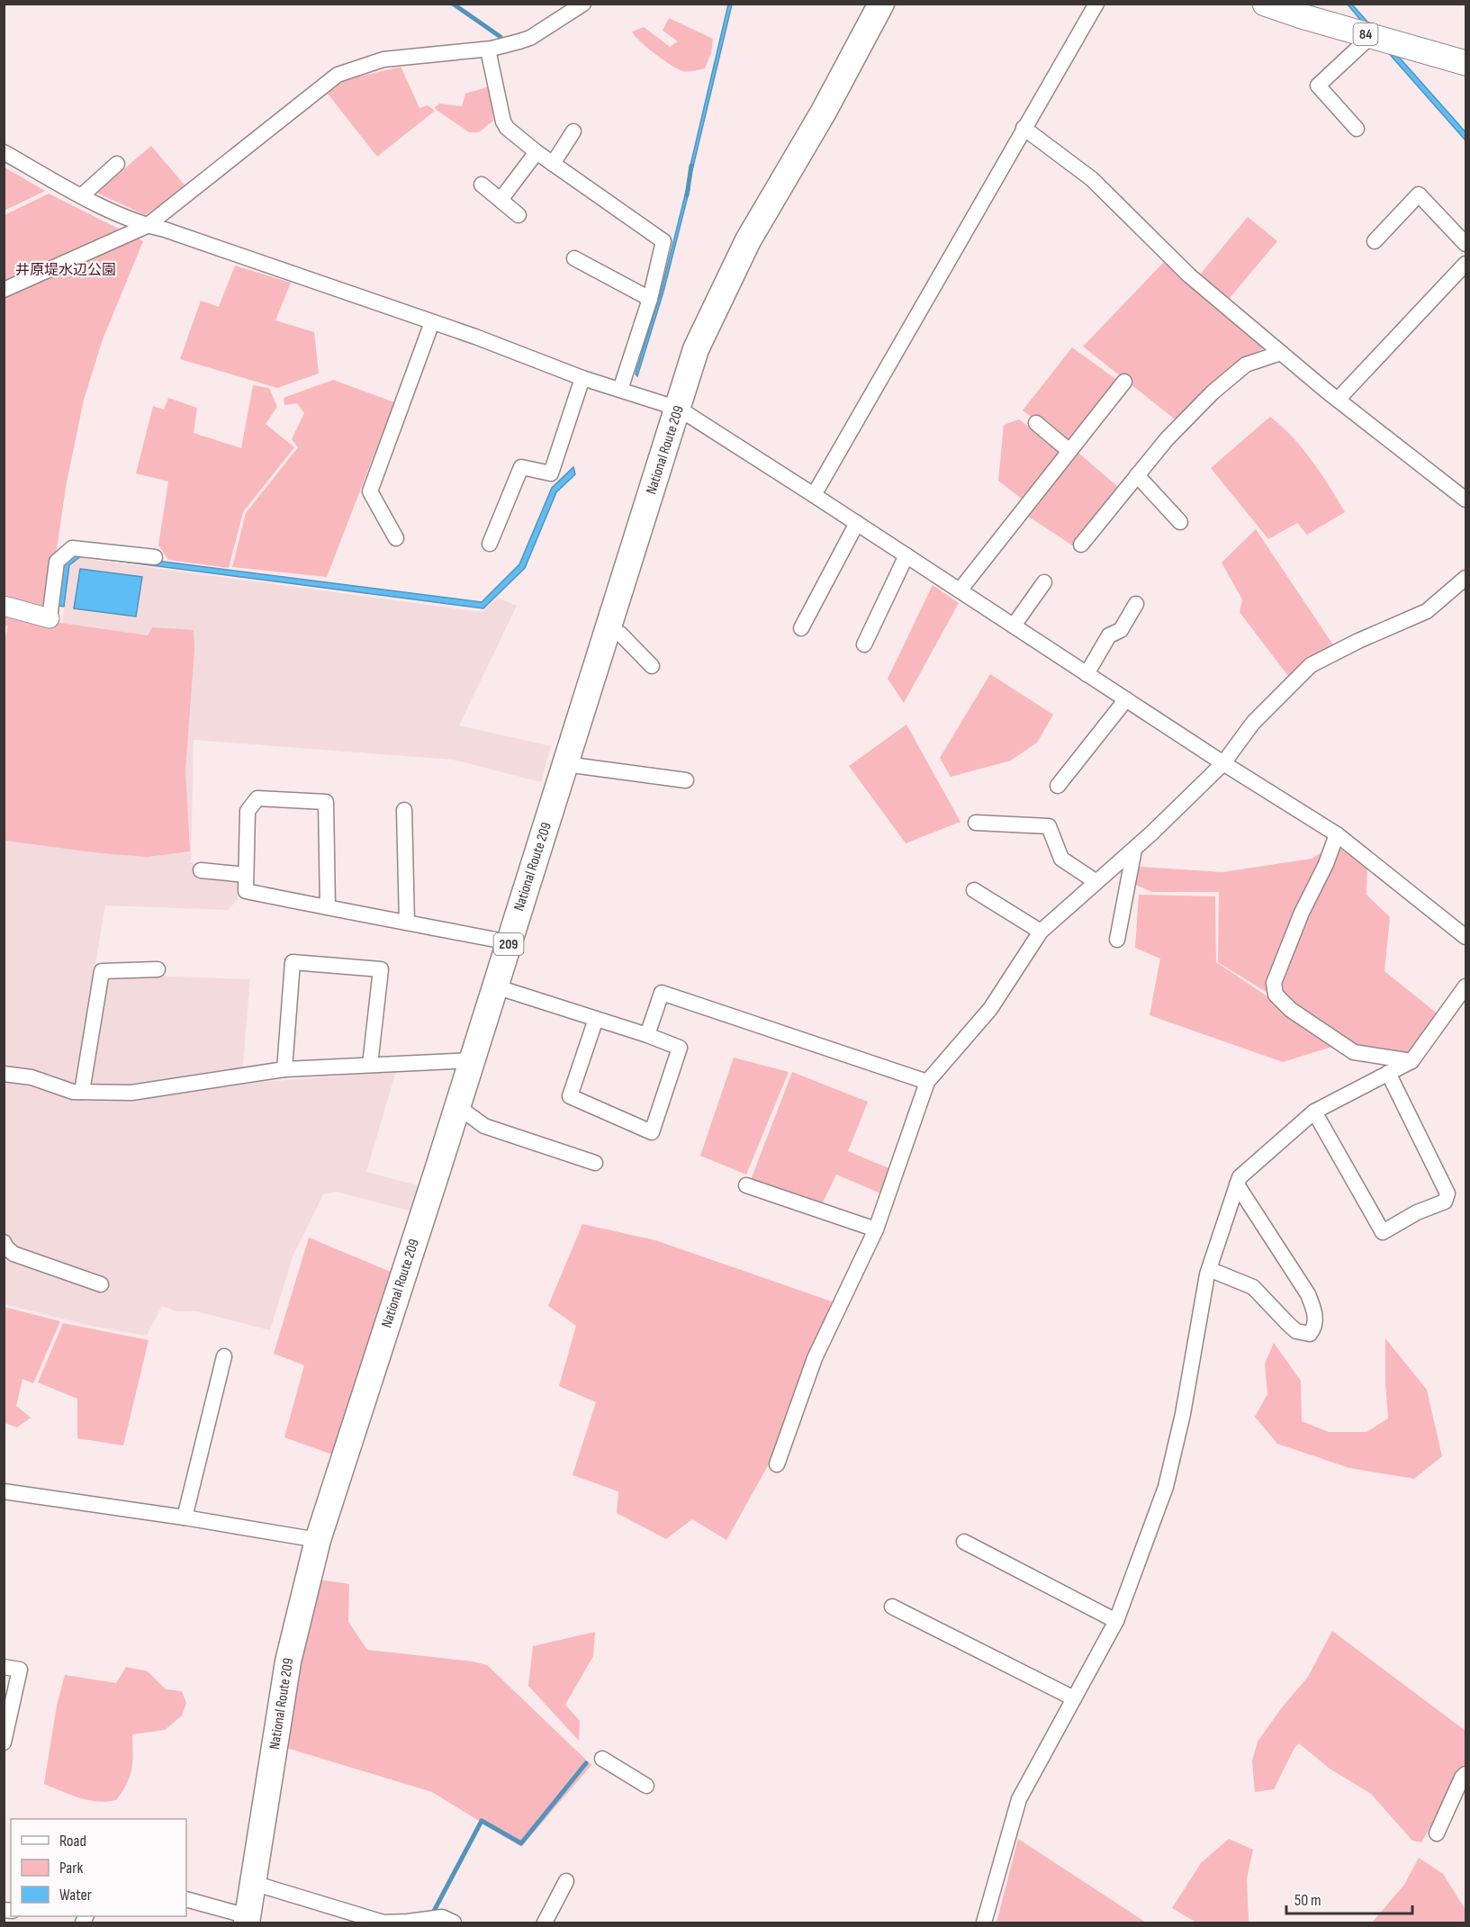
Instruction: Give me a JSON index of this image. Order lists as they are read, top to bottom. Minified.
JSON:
{"streets":{"highway":["National Route 209","209"],"main road":["84"]},"parks":["井原堤水辺公園"],"legend":["Road","Park","Water"],"scale_bar":"50 m"}
